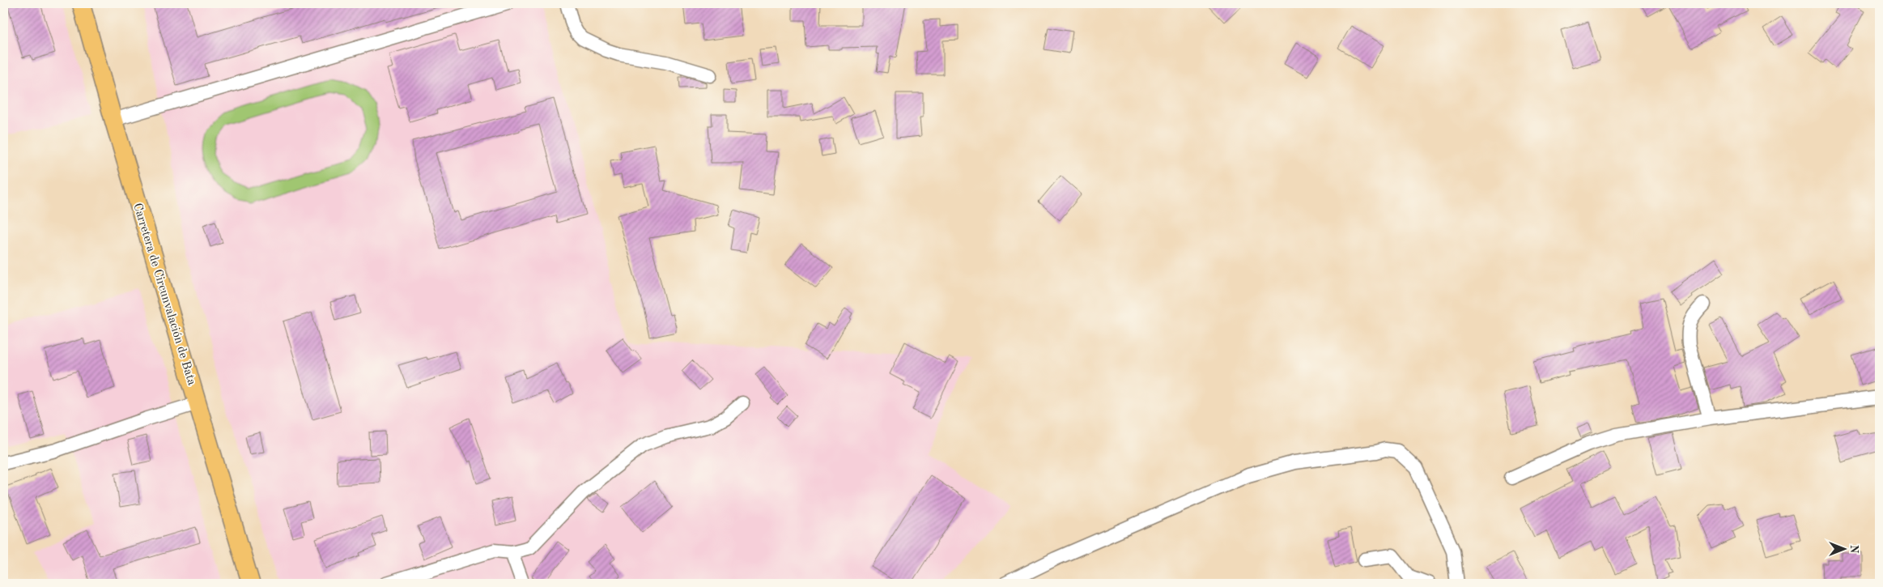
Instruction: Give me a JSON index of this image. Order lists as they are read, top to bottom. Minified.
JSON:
{"streets":{"main road":["Carretera de Circunvalación de Bata"]},"north":"right"}
